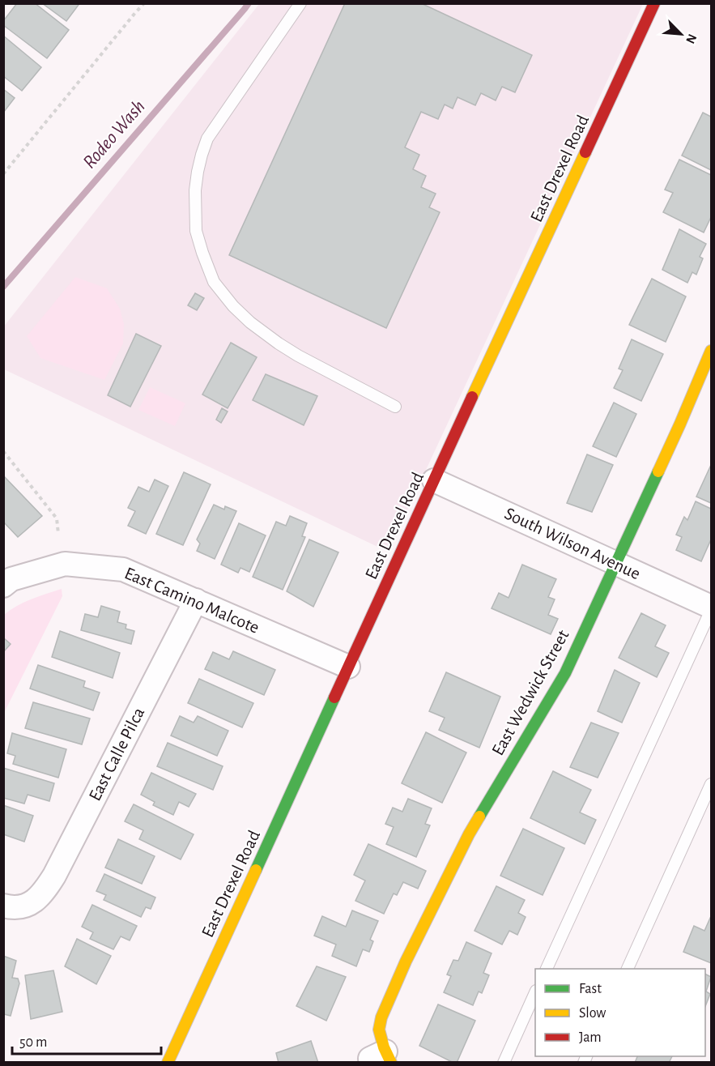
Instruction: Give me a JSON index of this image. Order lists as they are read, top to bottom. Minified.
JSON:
{"streets":{"street":["East Drexel Road","South Wilson Avenue","East Camino Malcote","East Wedwick Street","East Calle Pilca"]},"crossings":[["East Drexel Road","South Wilson Avenue"],["East Drexel Road","East Camino Malcote"],["South Wilson Avenue","East Wedwick Street"],["East Camino Malcote","East Calle Pilca"]],"water":["Rodeo Wash"],"legend":["Fast","Slow","Jam"],"scale_bar":"50 m","north":"bottom right"}
